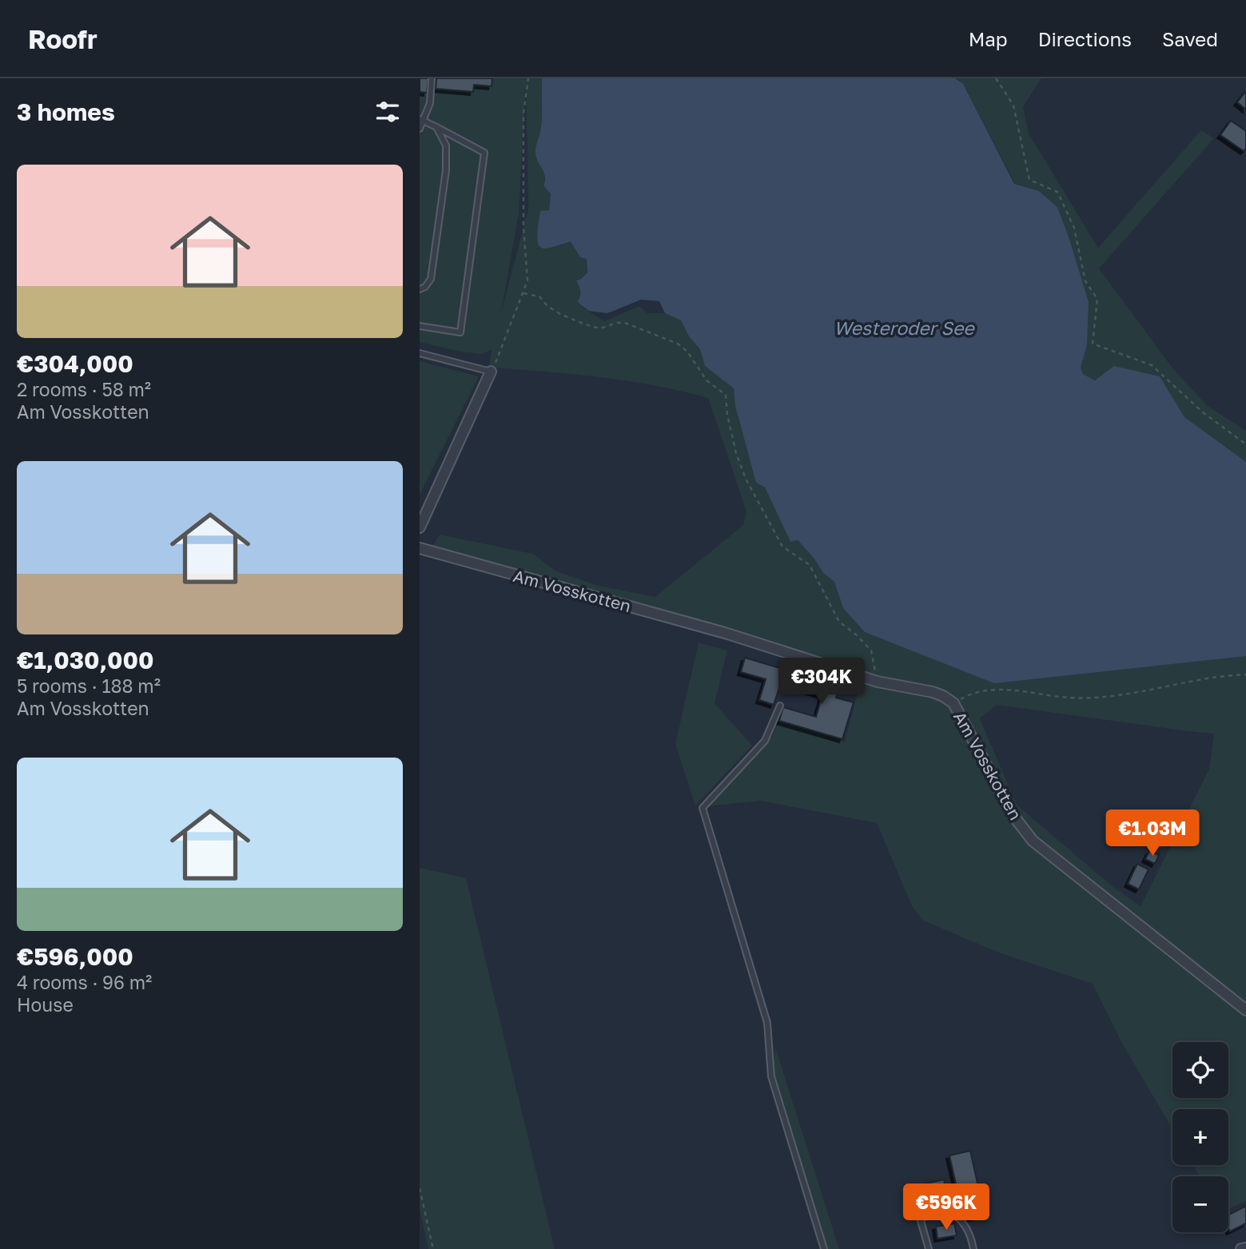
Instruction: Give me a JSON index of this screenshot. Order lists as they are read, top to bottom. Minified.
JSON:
{"streets":{"street":["Am Vosskotten"]},"water":["Westeroder See"],"page":{"header":"Roofr","nav":["Map","Directions","Saved"],"heading":"3 homes","list":[{"name":"€304,000","note":"2 rooms · 58 m² · Am Vosskotten"},{"name":"€1,030,000","note":"5 rooms · 188 m² · Am Vosskotten"},{"name":"€596,000","note":"4 rooms · 96 m² · House"}],"price":["€304K","€1.03M","€596K"],"map_buttons":["+","−"]}}
